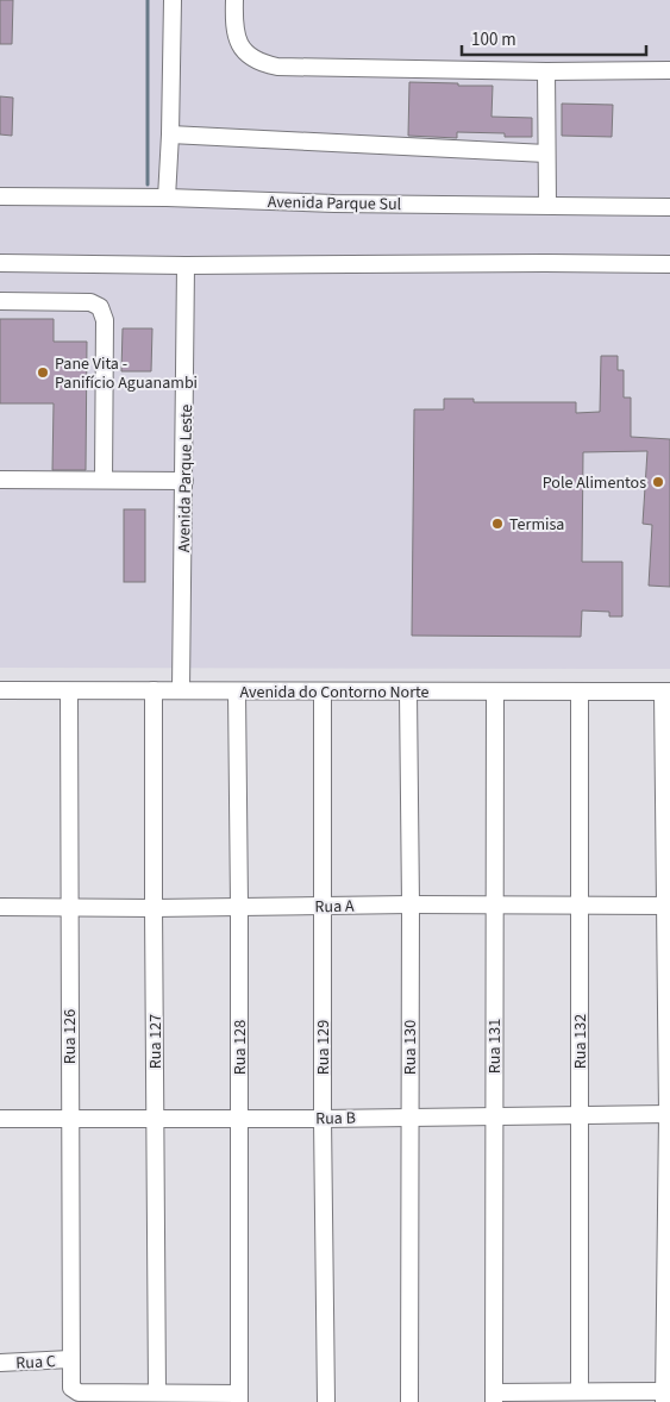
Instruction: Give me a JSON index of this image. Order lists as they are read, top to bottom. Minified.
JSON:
{"streets":{"street":["Avenida Parque Sul","Avenida Parque Leste","Avenida do Contorno Norte","Rua A","Rua 126","Rua 127","Rua 132","Rua 131","Rua 128","Rua 129","Rua 130","Rua B","Rua C"]},"crossings":[["Avenida Parque Leste","Avenida do Contorno Norte"],["Avenida do Contorno Norte","Rua 126"],["Avenida do Contorno Norte","Rua 127"],["Avenida do Contorno Norte","Rua 132"],["Avenida do Contorno Norte","Rua 131"],["Avenida do Contorno Norte","Rua 128"],["Avenida do Contorno Norte","Rua 129"],["Avenida do Contorno Norte","Rua 130"],["Rua A","Rua 126"],["Rua A","Rua 127"],["Rua A","Rua 132"],["Rua A","Rua 131"],["Rua A","Rua 128"],["Rua A","Rua 129"],["Rua A","Rua 130"],["Rua 126","Rua 127"],["Rua 126","Rua B"],["Rua 126","Rua C"],["Rua 127","Rua B"],["Rua 132","Rua B"],["Rua 131","Rua B"],["Rua 128","Rua B"],["Rua 129","Rua B"],["Rua 130","Rua B"]],"places":["Pane Vita - Panifício Aguanambi","Pole Alimentos","Termisa"],"scale_bar":"100 m"}
